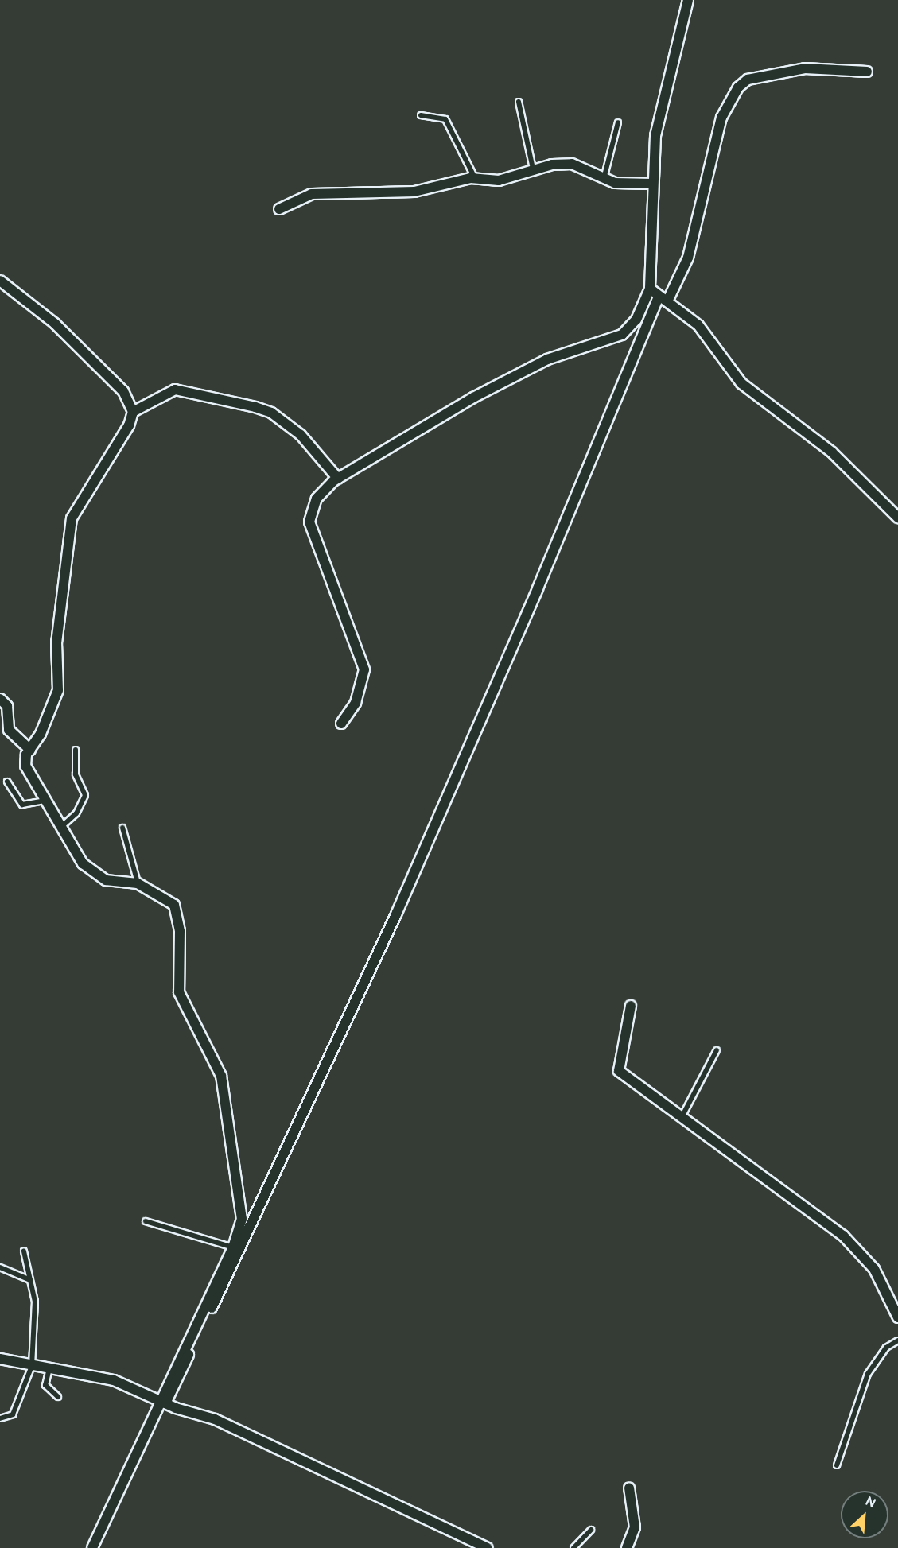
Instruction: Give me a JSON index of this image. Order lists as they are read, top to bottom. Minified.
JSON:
{"north":"top right"}
